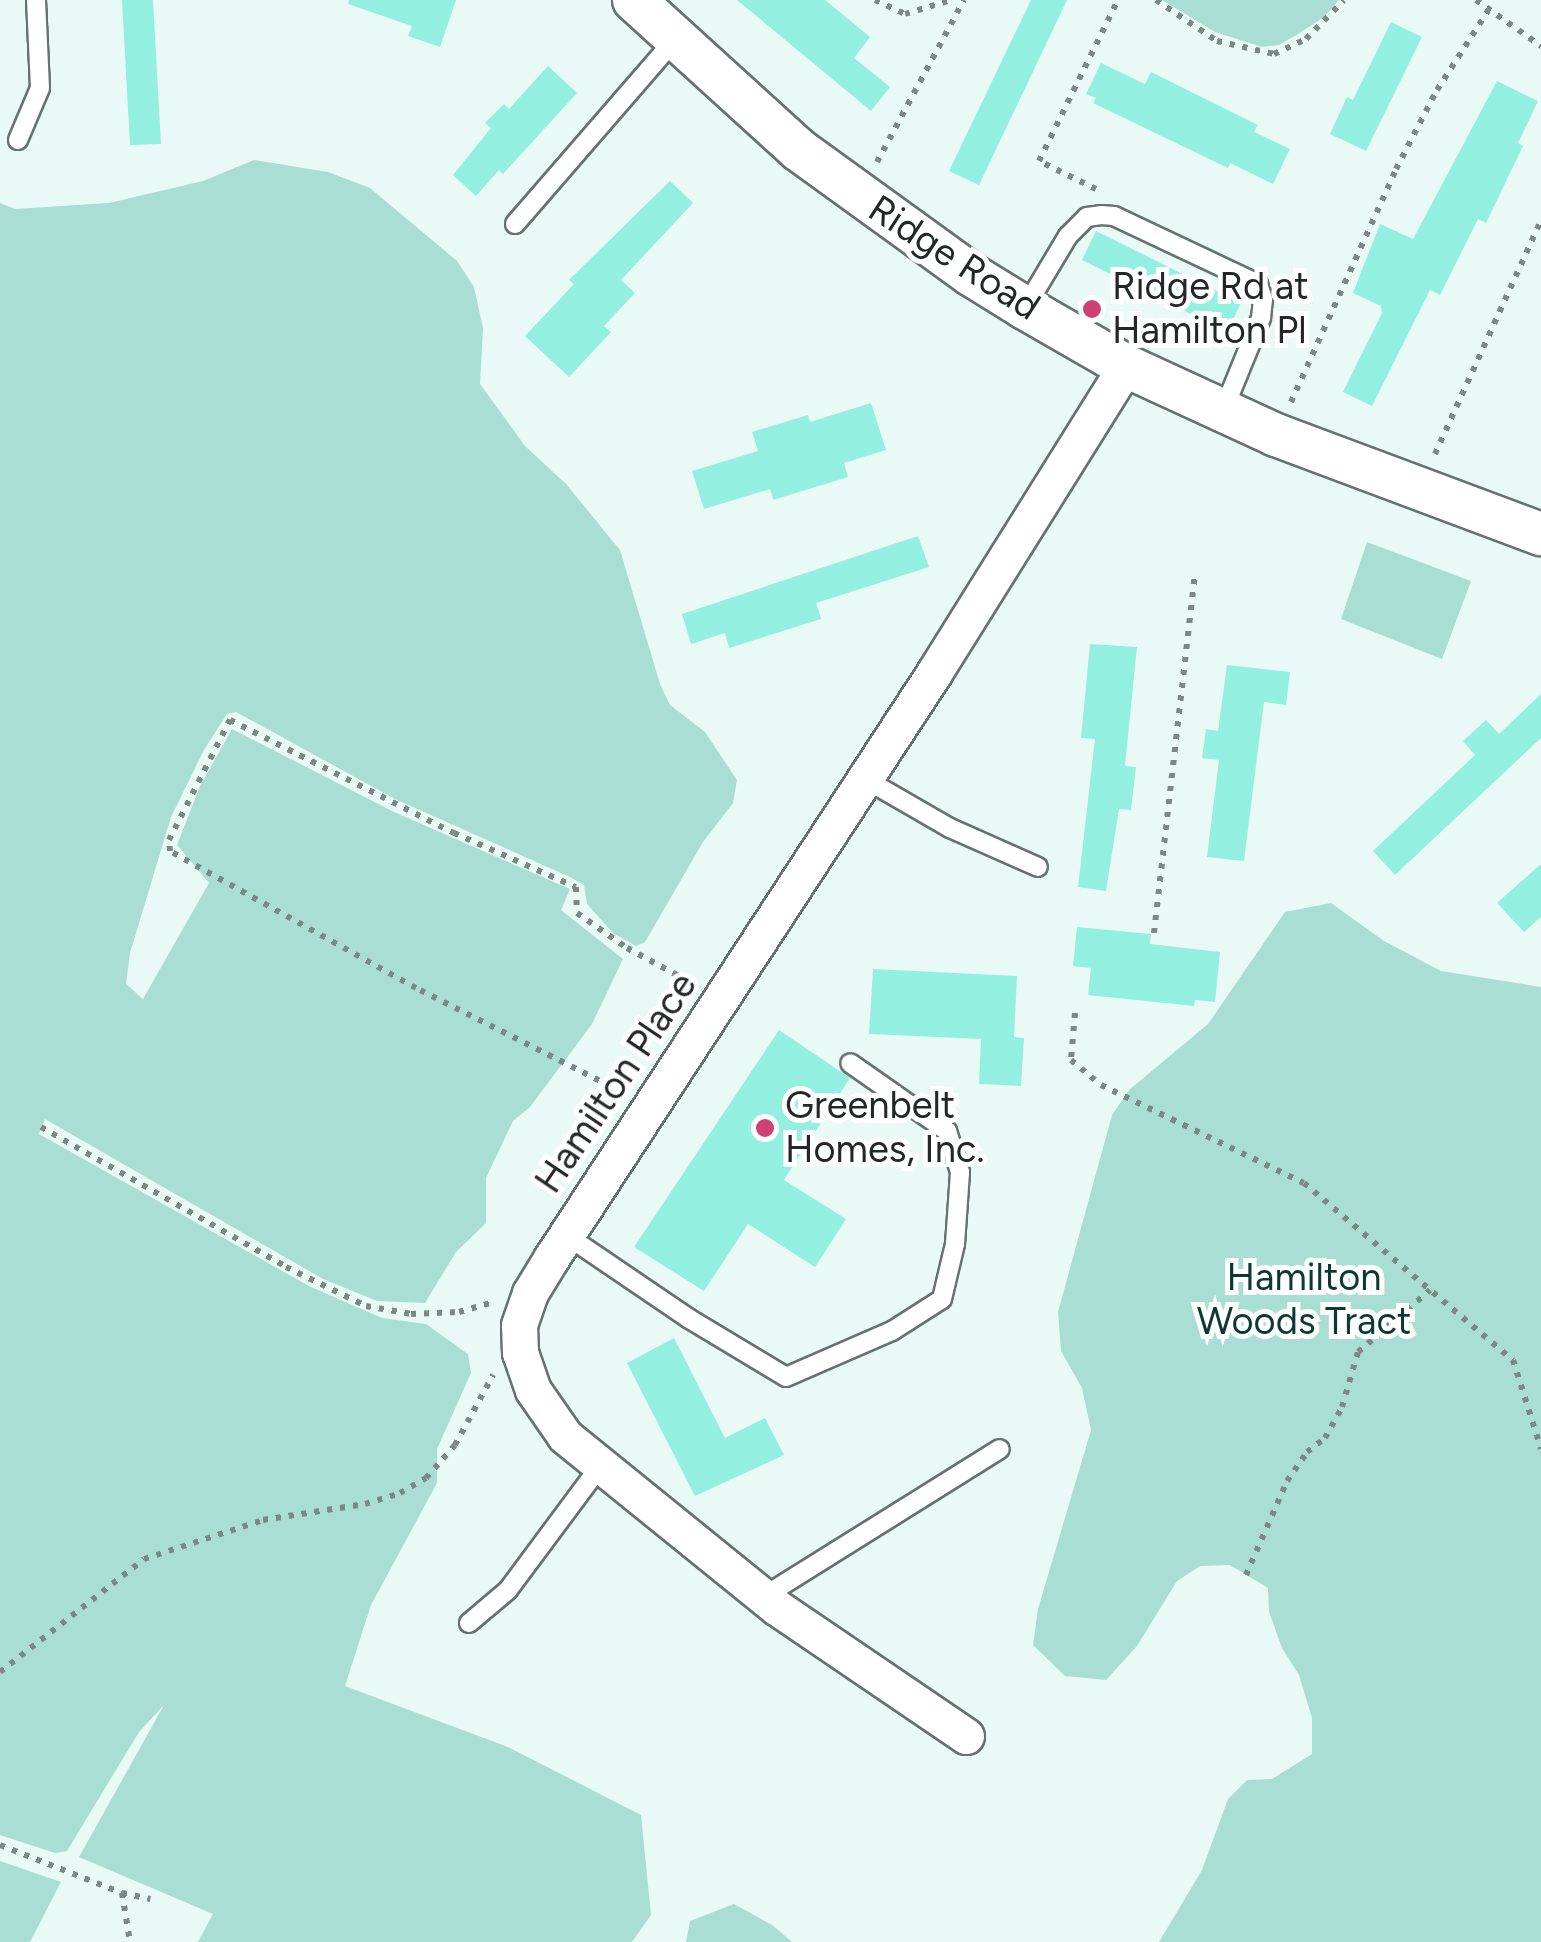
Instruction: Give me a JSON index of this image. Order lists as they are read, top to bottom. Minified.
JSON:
{"streets":{"street":["Ridge Road","Hamilton Place"]},"crossings":[["Ridge Road","Hamilton Place"]],"parks":["Hamilton Woods Tract"],"places":["Ridge Rd at Hamilton Pl","Greenbelt Homes, Inc."]}
